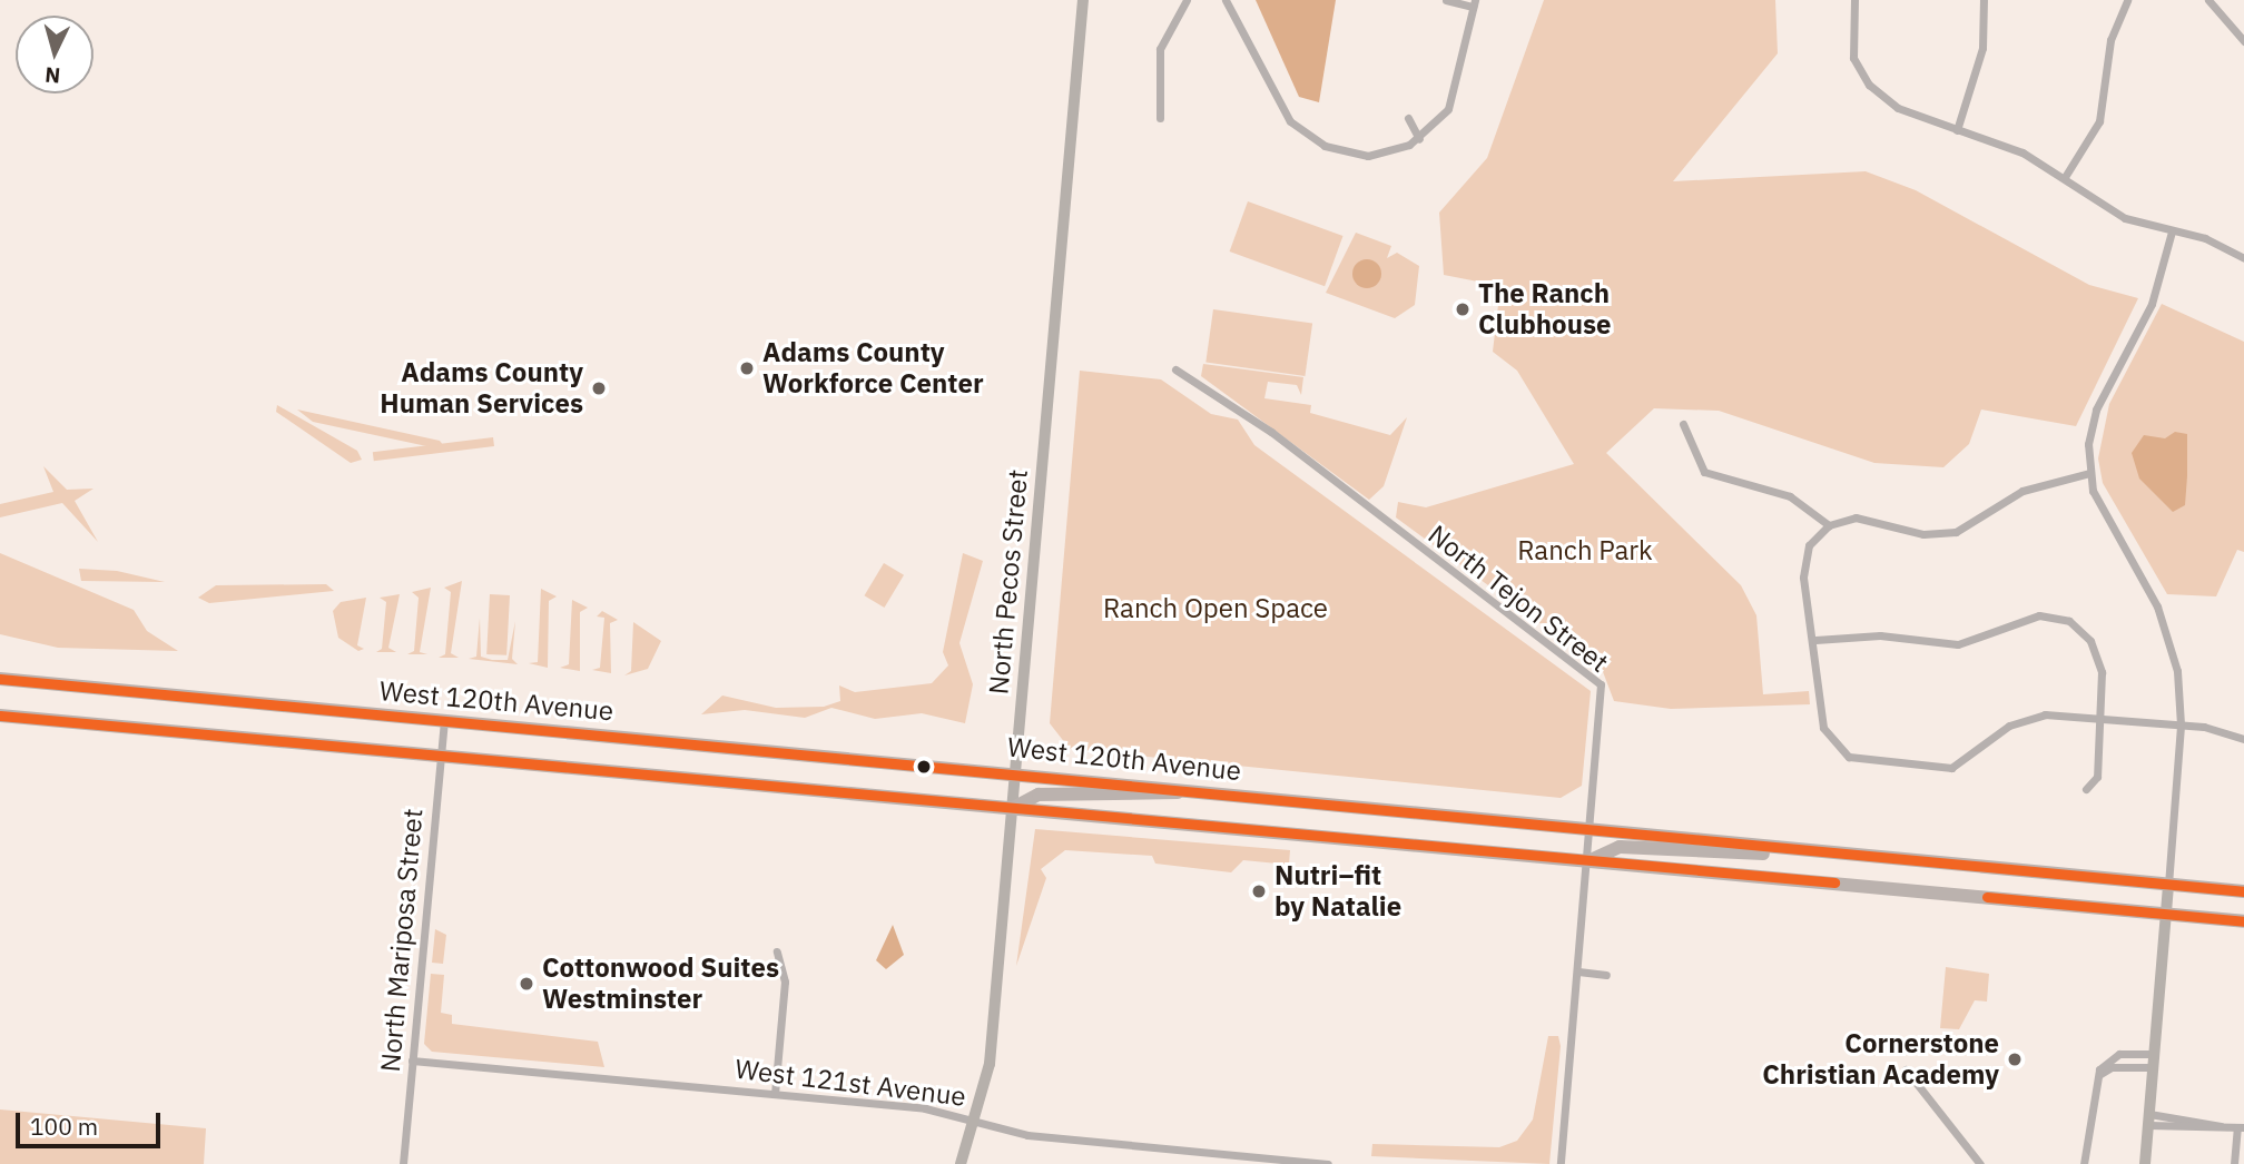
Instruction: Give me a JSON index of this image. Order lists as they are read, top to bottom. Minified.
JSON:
{"streets":{"main road":["West 120th Avenue"],"street":["North Pecos Street","North Tejon Street","North Mariposa Street","West 121st Avenue"]},"crossings":[["North Pecos Street","West 120th Avenue"],["North Pecos Street","West 121st Avenue"],["North Tejon Street","West 120th Avenue"],["West 120th Avenue","North Mariposa Street"],["North Mariposa Street","West 121st Avenue"]],"parks":["Ranch Park","Ranch Open Space"],"places":["The Ranch Clubhouse","Adams County Workforce Center","Adams County Human Services","Nutri–fit by Natalie","Cottonwood Suites Westminster","Cornerstone Christian Academy"],"scale_bar":"100 m","north":"bottom"}
